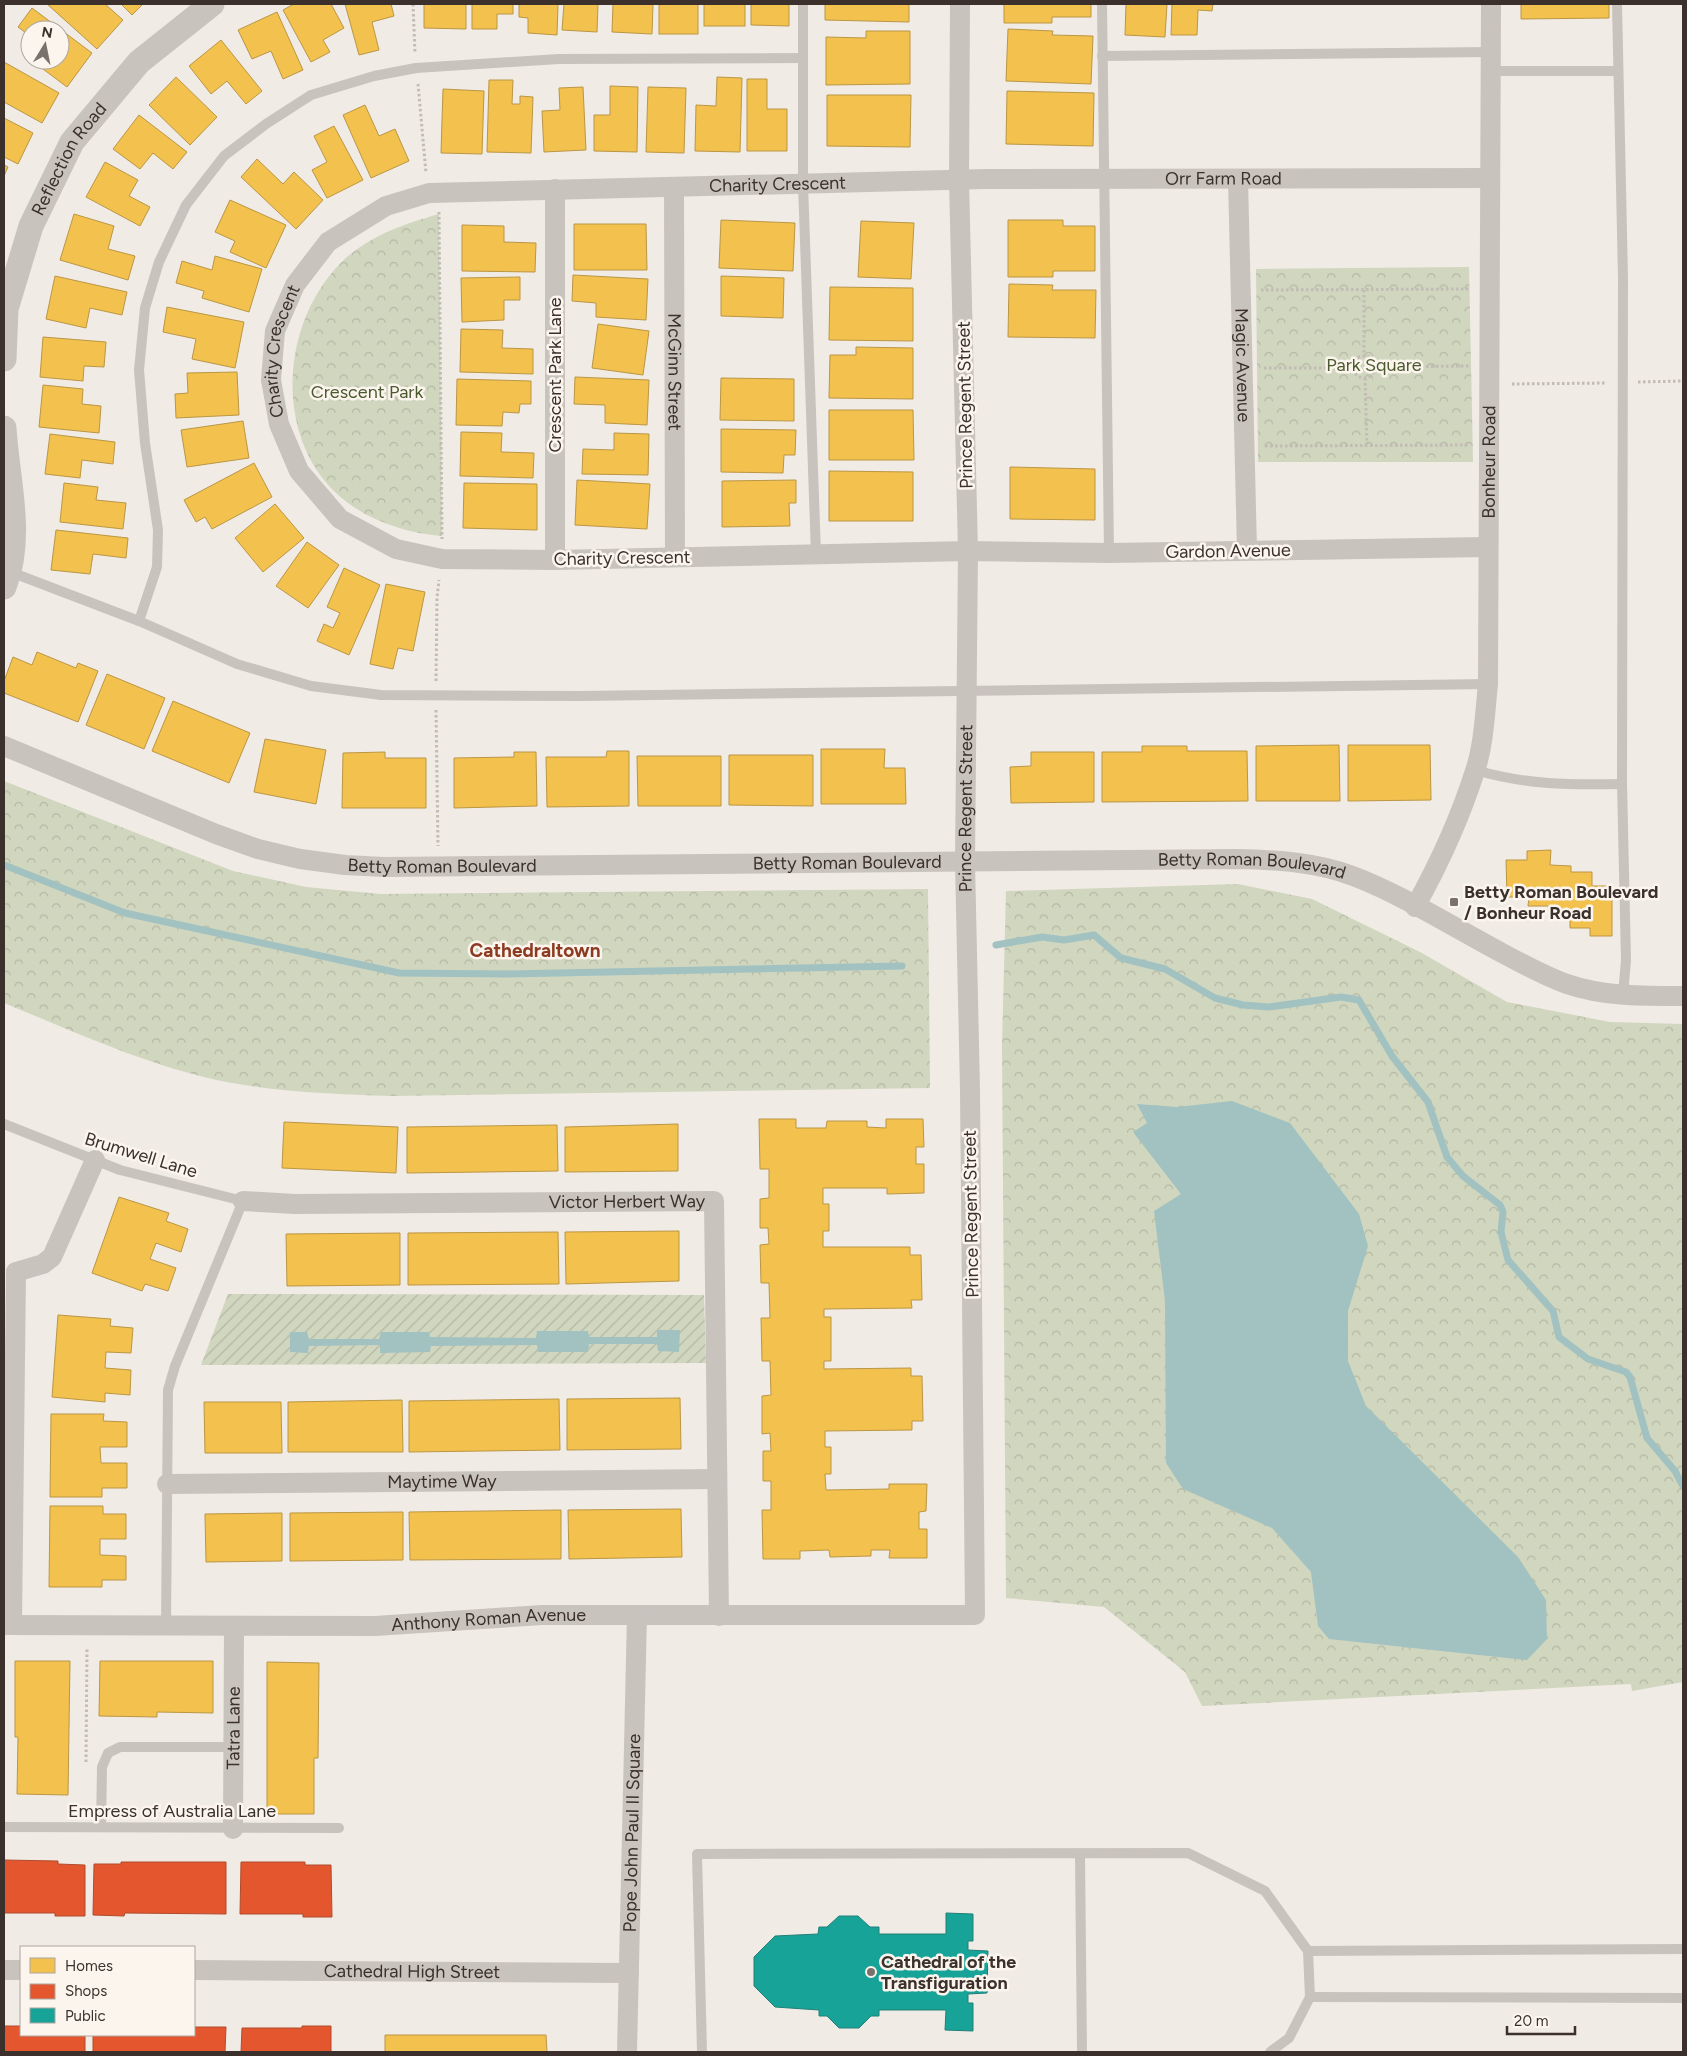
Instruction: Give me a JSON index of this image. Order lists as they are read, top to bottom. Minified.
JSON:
{"streets":{"street":["Reflection Road","Orr Farm Road","Charity Crescent","Magic Avenue","McGinn Street","Crescent Park Lane","Prince Regent Street","Bonheur Road","Gardon Avenue","Betty Roman Boulevard","Victor Herbert Way","Maytime Way","Anthony Roman Avenue","Tatra Lane","Pope John Paul II Square","Cathedral High Street"],"lane":["Brumwell Lane","Empress of Australia Lane"]},"crossings":[["Orr Farm Road","Charity Crescent"],["Orr Farm Road","Magic Avenue"],["Orr Farm Road","Prince Regent Street"],["Orr Farm Road","Bonheur Road"],["Charity Crescent","McGinn Street"],["Charity Crescent","Crescent Park Lane"],["Charity Crescent","Prince Regent Street"],["Charity Crescent","Gardon Avenue"],["Magic Avenue","Gardon Avenue"],["Prince Regent Street","Gardon Avenue"],["Prince Regent Street","Betty Roman Boulevard"],["Prince Regent Street","Anthony Roman Avenue"],["Bonheur Road","Gardon Avenue"],["Bonheur Road","Betty Roman Boulevard"],["Brumwell Lane","Victor Herbert Way"],["Victor Herbert Way","Maytime Way"],["Victor Herbert Way","Anthony Roman Avenue"],["Anthony Roman Avenue","Tatra Lane"],["Anthony Roman Avenue","Pope John Paul II Square"],["Tatra Lane","Empress of Australia Lane"],["Pope John Paul II Square","Cathedral High Street"]],"districts":["Cathedraltown"],"parks":["Park Square","Crescent Park"],"places":{"transit":["Betty Roman Boulevard / Bonheur Road"],"other":["Cathedral of the Transfiguration"]},"legend":["Homes","Shops","Public"],"scale_bar":"20 m","north":"top"}
